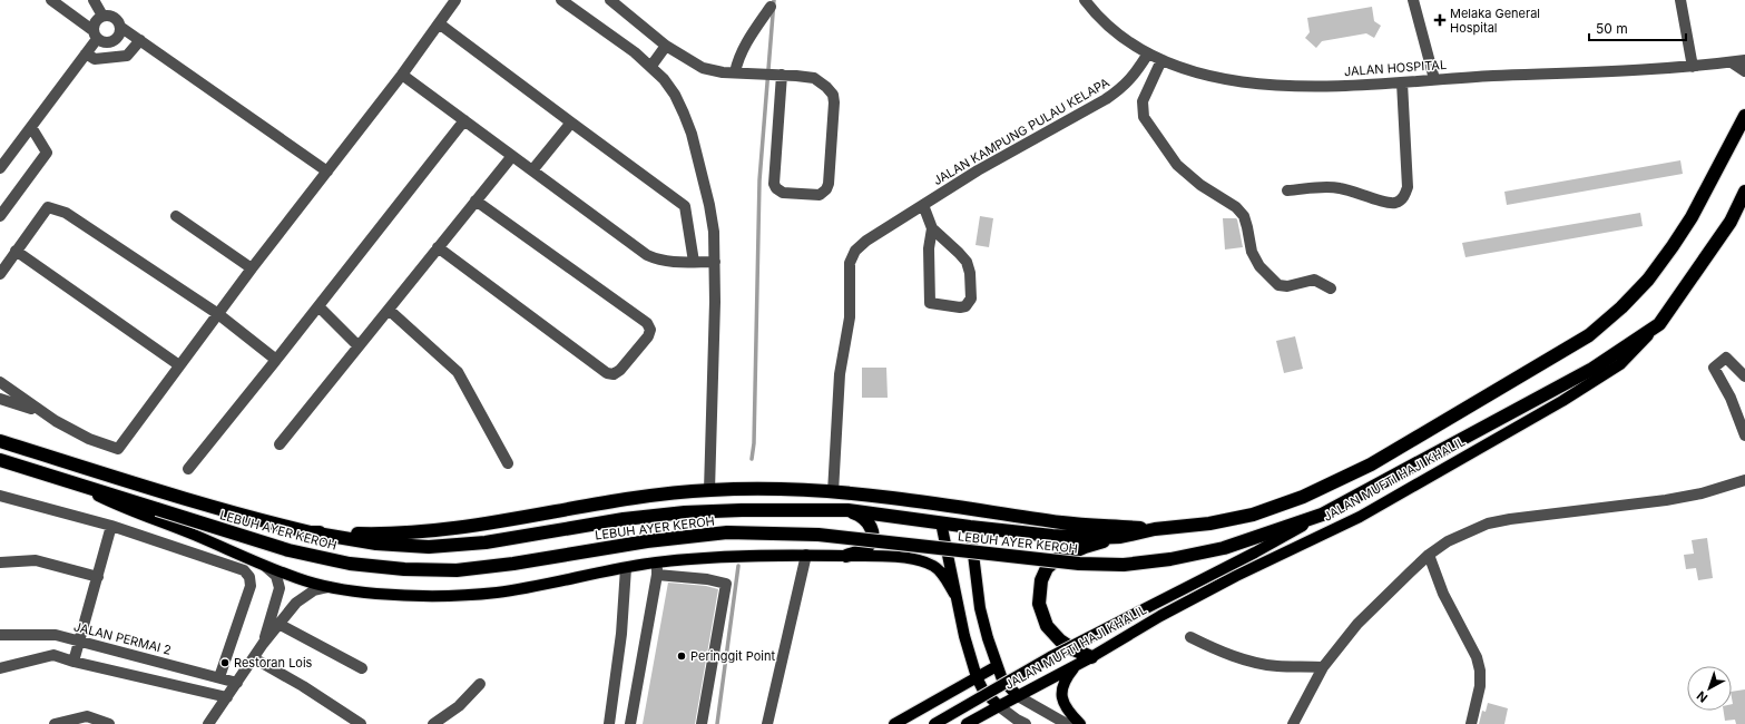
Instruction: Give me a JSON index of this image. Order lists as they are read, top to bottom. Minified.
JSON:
{"streets":{"highway":["JALAN MUFTI HAJI KHALIL","LEBUH AYER KEROH"],"street":["JALAN HOSPITAL","JALAN KAMPUNG PULAU KELAPA","JALAN PERMAI 2"]},"crossings":[["JALAN HOSPITAL","JALAN KAMPUNG PULAU KELAPA"],["JALAN KAMPUNG PULAU KELAPA","LEBUH AYER KEROH"],["JALAN MUFTI HAJI KHALIL","LEBUH AYER KEROH"]],"places":{"health":["Melaka General Hospital"],"other":["Peringgit Point","Restoran Lois"]},"scale_bar":"50 m","north":"bottom left"}
